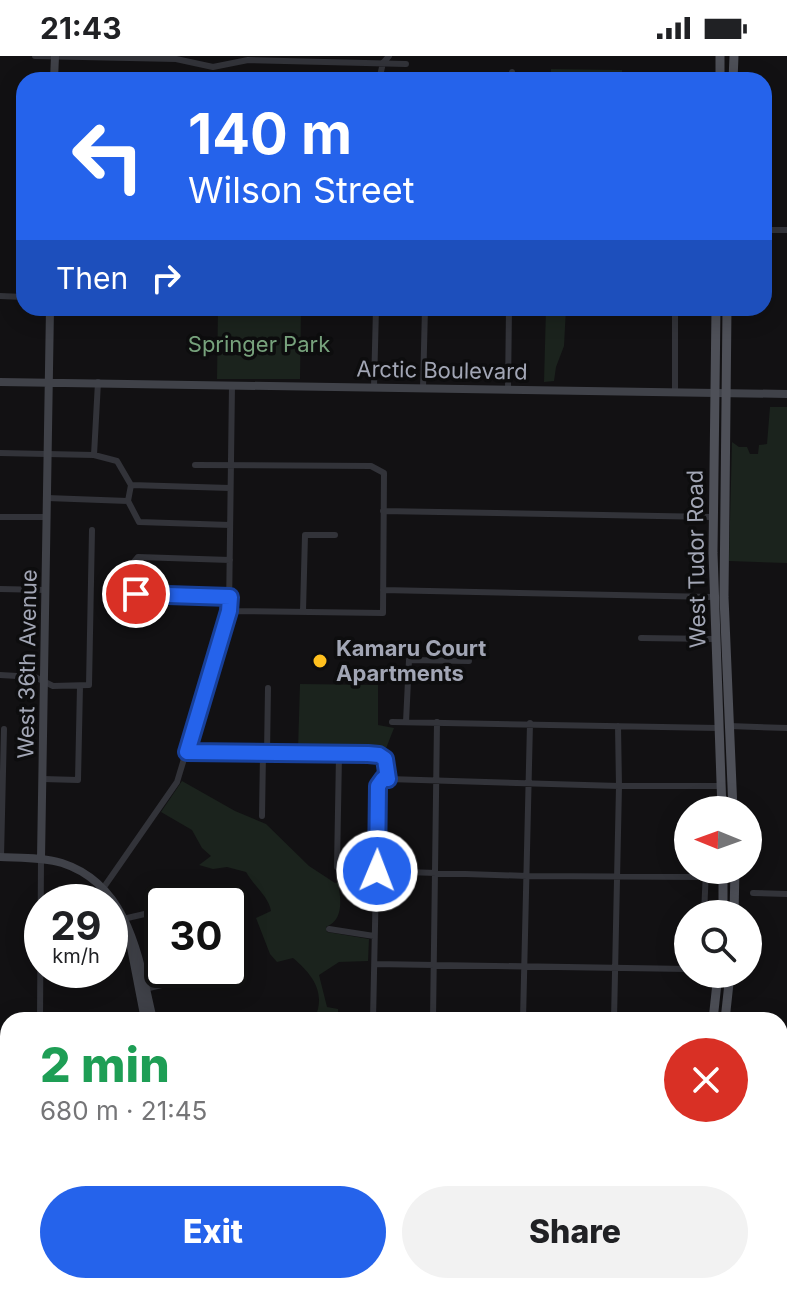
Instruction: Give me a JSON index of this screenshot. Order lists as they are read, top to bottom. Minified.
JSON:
{"streets":{"main road":["Arctic Boulevard","West Tudor Road","West 36th Avenue"]},"crossings":[["Arctic Boulevard","West Tudor Road"],["Arctic Boulevard","West 36th Avenue"]],"parks":["Springer Park"],"places":["Kamaru Court Apartments"],"north":"left","page":{"status":"21:43","turn":["140 m","Wilson Street"],"then":"Then","speed":"29 km/h","limit":"30","heading":["2 min","680 m · 21:45"],"buttons":["Exit","Share"]}}
